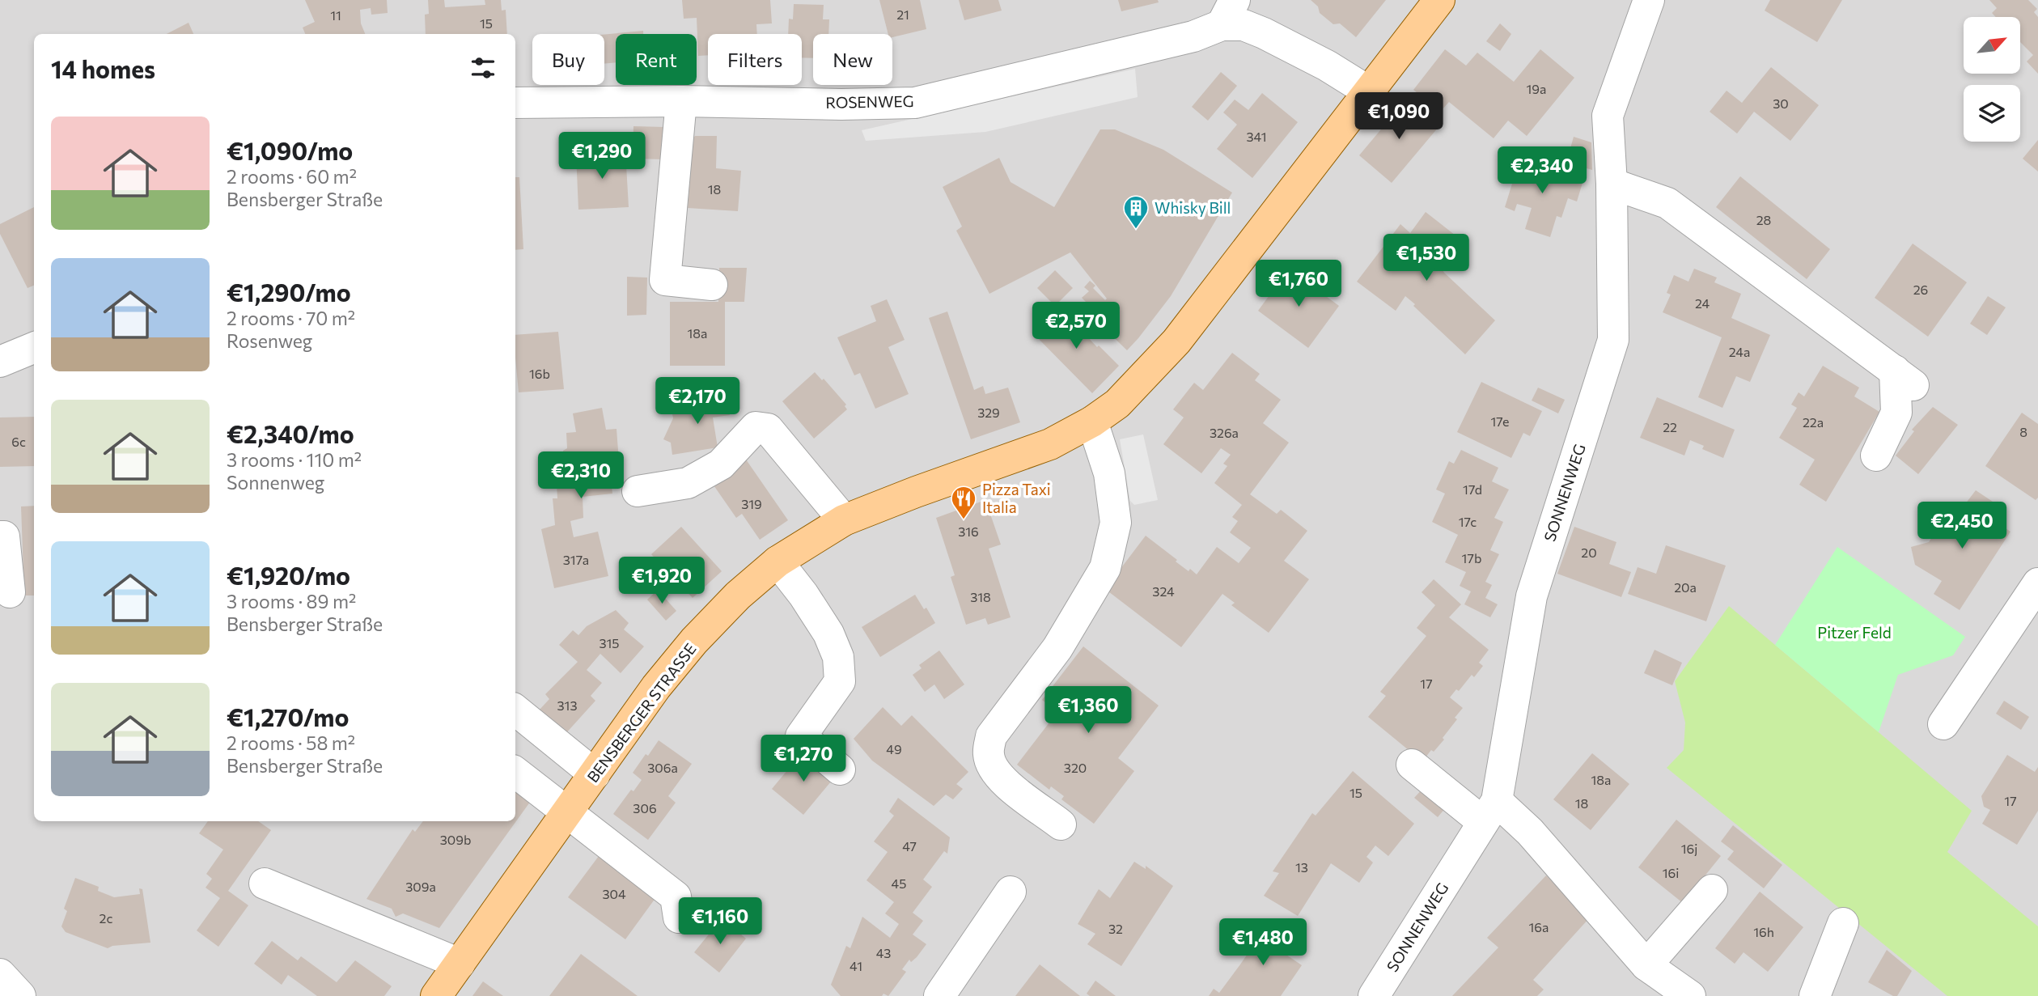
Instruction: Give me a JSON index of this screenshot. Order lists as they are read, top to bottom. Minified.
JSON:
{"streets":{"main road":["BENSBERGER STRASSE"],"street":["ROSENWEG","SONNENWEG"]},"crossings":[["ROSENWEG","BENSBERGER STRASSE"]],"parks":["Pitzer Feld"],"places":{"building":["Whisky Bill"],"restaurant":["Pizza Taxi Italia"]},"house_numbers":["21","11","15","19a","30","341","18","28","26","24","18a","24a","16b","329","17e","22a","22","8","326a","6c","17d","319","17c","316","20","17b","317a","20a","324","318","315","17","313","49","306a","320","18a","15","17","18","306","309b","47","16j","13","16i","45","309a","304","2c","16a","32","16h","43","41"],"north":"top right","page":{"chip":["Buy","Rent","Filters","New"],"heading":"14 homes","price":["€1,090","€1,290","€2,340","€1,530","€1,760","€2,570","€2,170","€2,310","€2,450","€1,920","€1,360","€1,270","€1,160","€1,480"],"list":[{"name":"€1,090/mo","note":"2 rooms · 60 m² · Bensberger Straße"},{"name":"€1,290/mo","note":"2 rooms · 70 m² · Rosenweg"},{"name":"€2,340/mo","note":"3 rooms · 110 m² · Sonnenweg"},{"name":"€1,920/mo","note":"3 rooms · 89 m² · Bensberger Straße"},{"name":"€1,270/mo","note":"2 rooms · 58 m² · Bensberger Straße"}]}}
